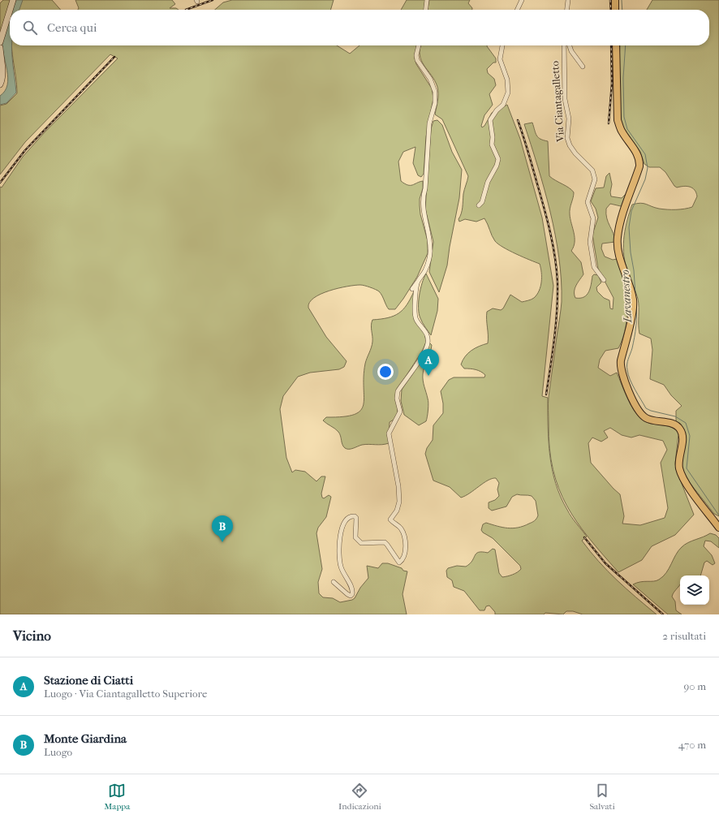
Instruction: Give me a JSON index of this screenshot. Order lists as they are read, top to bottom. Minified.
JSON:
{"streets":{"street":["Via Ciantagalletto"]},"water":["Lavanestro"],"page":{"search":"Cerca qui","pins":["A","B"],"heading":["Vicino","2 risultati"],"list":[{"mark":"A","name":"Stazione di Ciatti","note":"Luogo · Via Ciantagalletto Superiore","value":"90 m"},{"mark":"B","name":"Monte Giardina","note":"Luogo","value":"470 m"}],"nav":["Mappa","Indicazioni","Salvati"]}}
